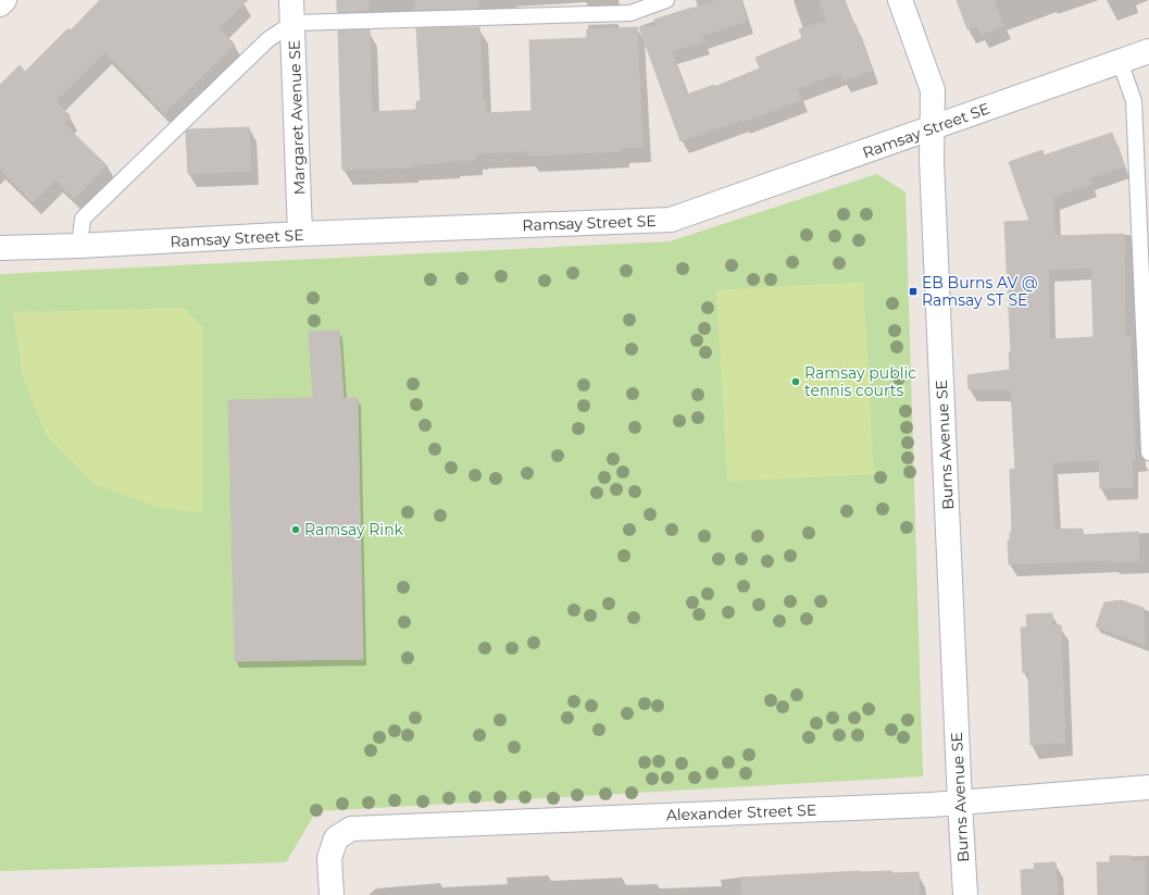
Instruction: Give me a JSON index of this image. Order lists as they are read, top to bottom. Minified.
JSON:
{"streets":{"street":["Margaret Avenue SE","Ramsay Street SE","Burns Avenue SE","Alexander Street SE"]},"crossings":[["Margaret Avenue SE","Ramsay Street SE"],["Ramsay Street SE","Burns Avenue SE"],["Burns Avenue SE","Alexander Street SE"]],"places":{"transit":["EB Burns AV @ Ramsay ST SE"],"other":["Ramsay public tennis courts","Ramsay Rink"]}}
